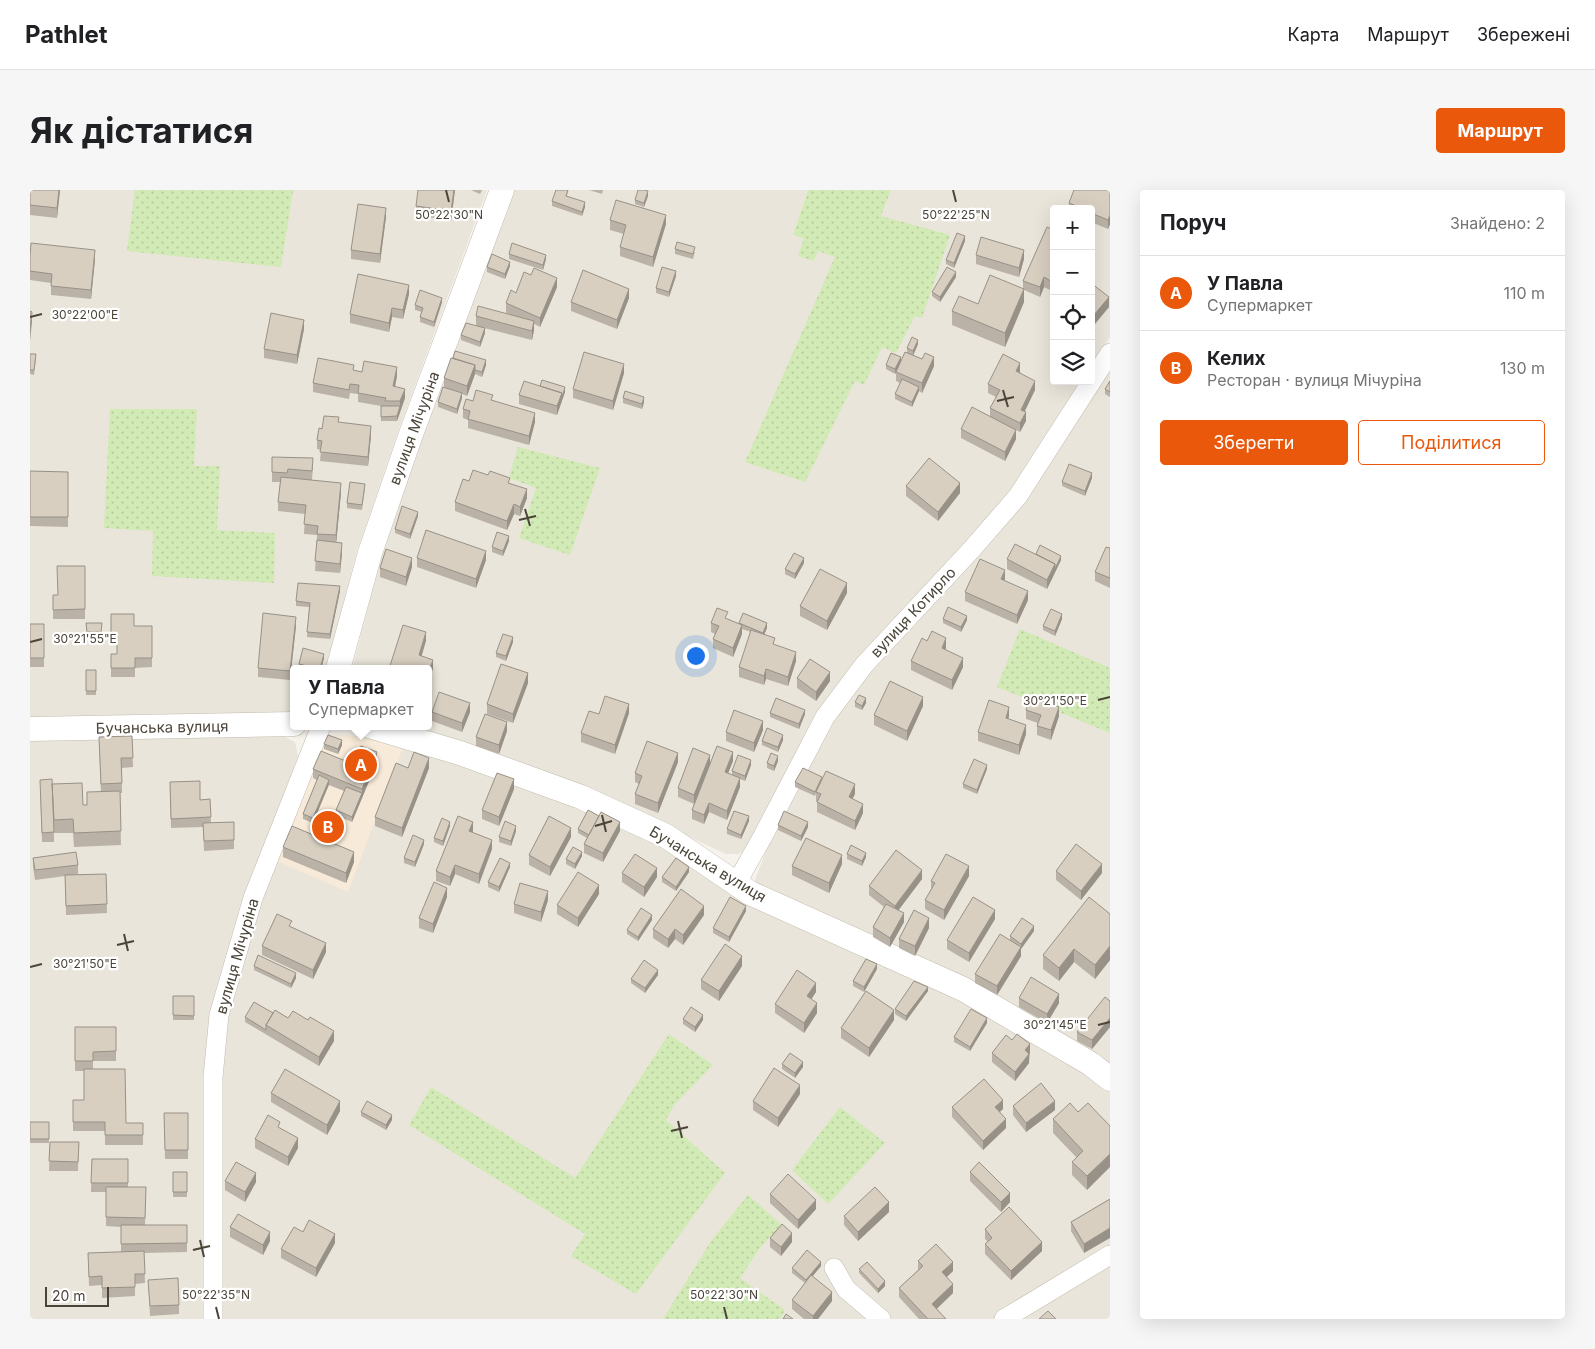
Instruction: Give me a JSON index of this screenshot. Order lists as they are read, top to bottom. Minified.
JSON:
{"streets":{"street":["вулиця Мічуріна","вулиця Котирло","Бучанська вулиця"]},"crossings":[["вулиця Котирло","Бучанська вулиця"]],"scale_bar":"20 m","page":{"header":"Pathlet","nav":["Карта","Маршрут","Збережені"],"buttons":["Маршрут",["Зберегти","Поділитися"]],"title":"Як дістатися","heading":["Поруч","Знайдено: 2"],"map_buttons":["+","−"],"list":[{"mark":"A","name":"У Павла","note":"Супермаркет","value":"110 m"},{"mark":"B","name":"Келих","note":"Ресторан · вулиця Мічуріна","value":"130 m"}],"popup":["У Павла","Супермаркет"],"pins":["A","B"],"scale":"20 m"},"coordinates":["50°22'30\"N","50°22'25\"N","30°22'00\"E","30°21'55\"E","30°21'50\"E","30°21'45\"E","50°22'35\"N"]}
